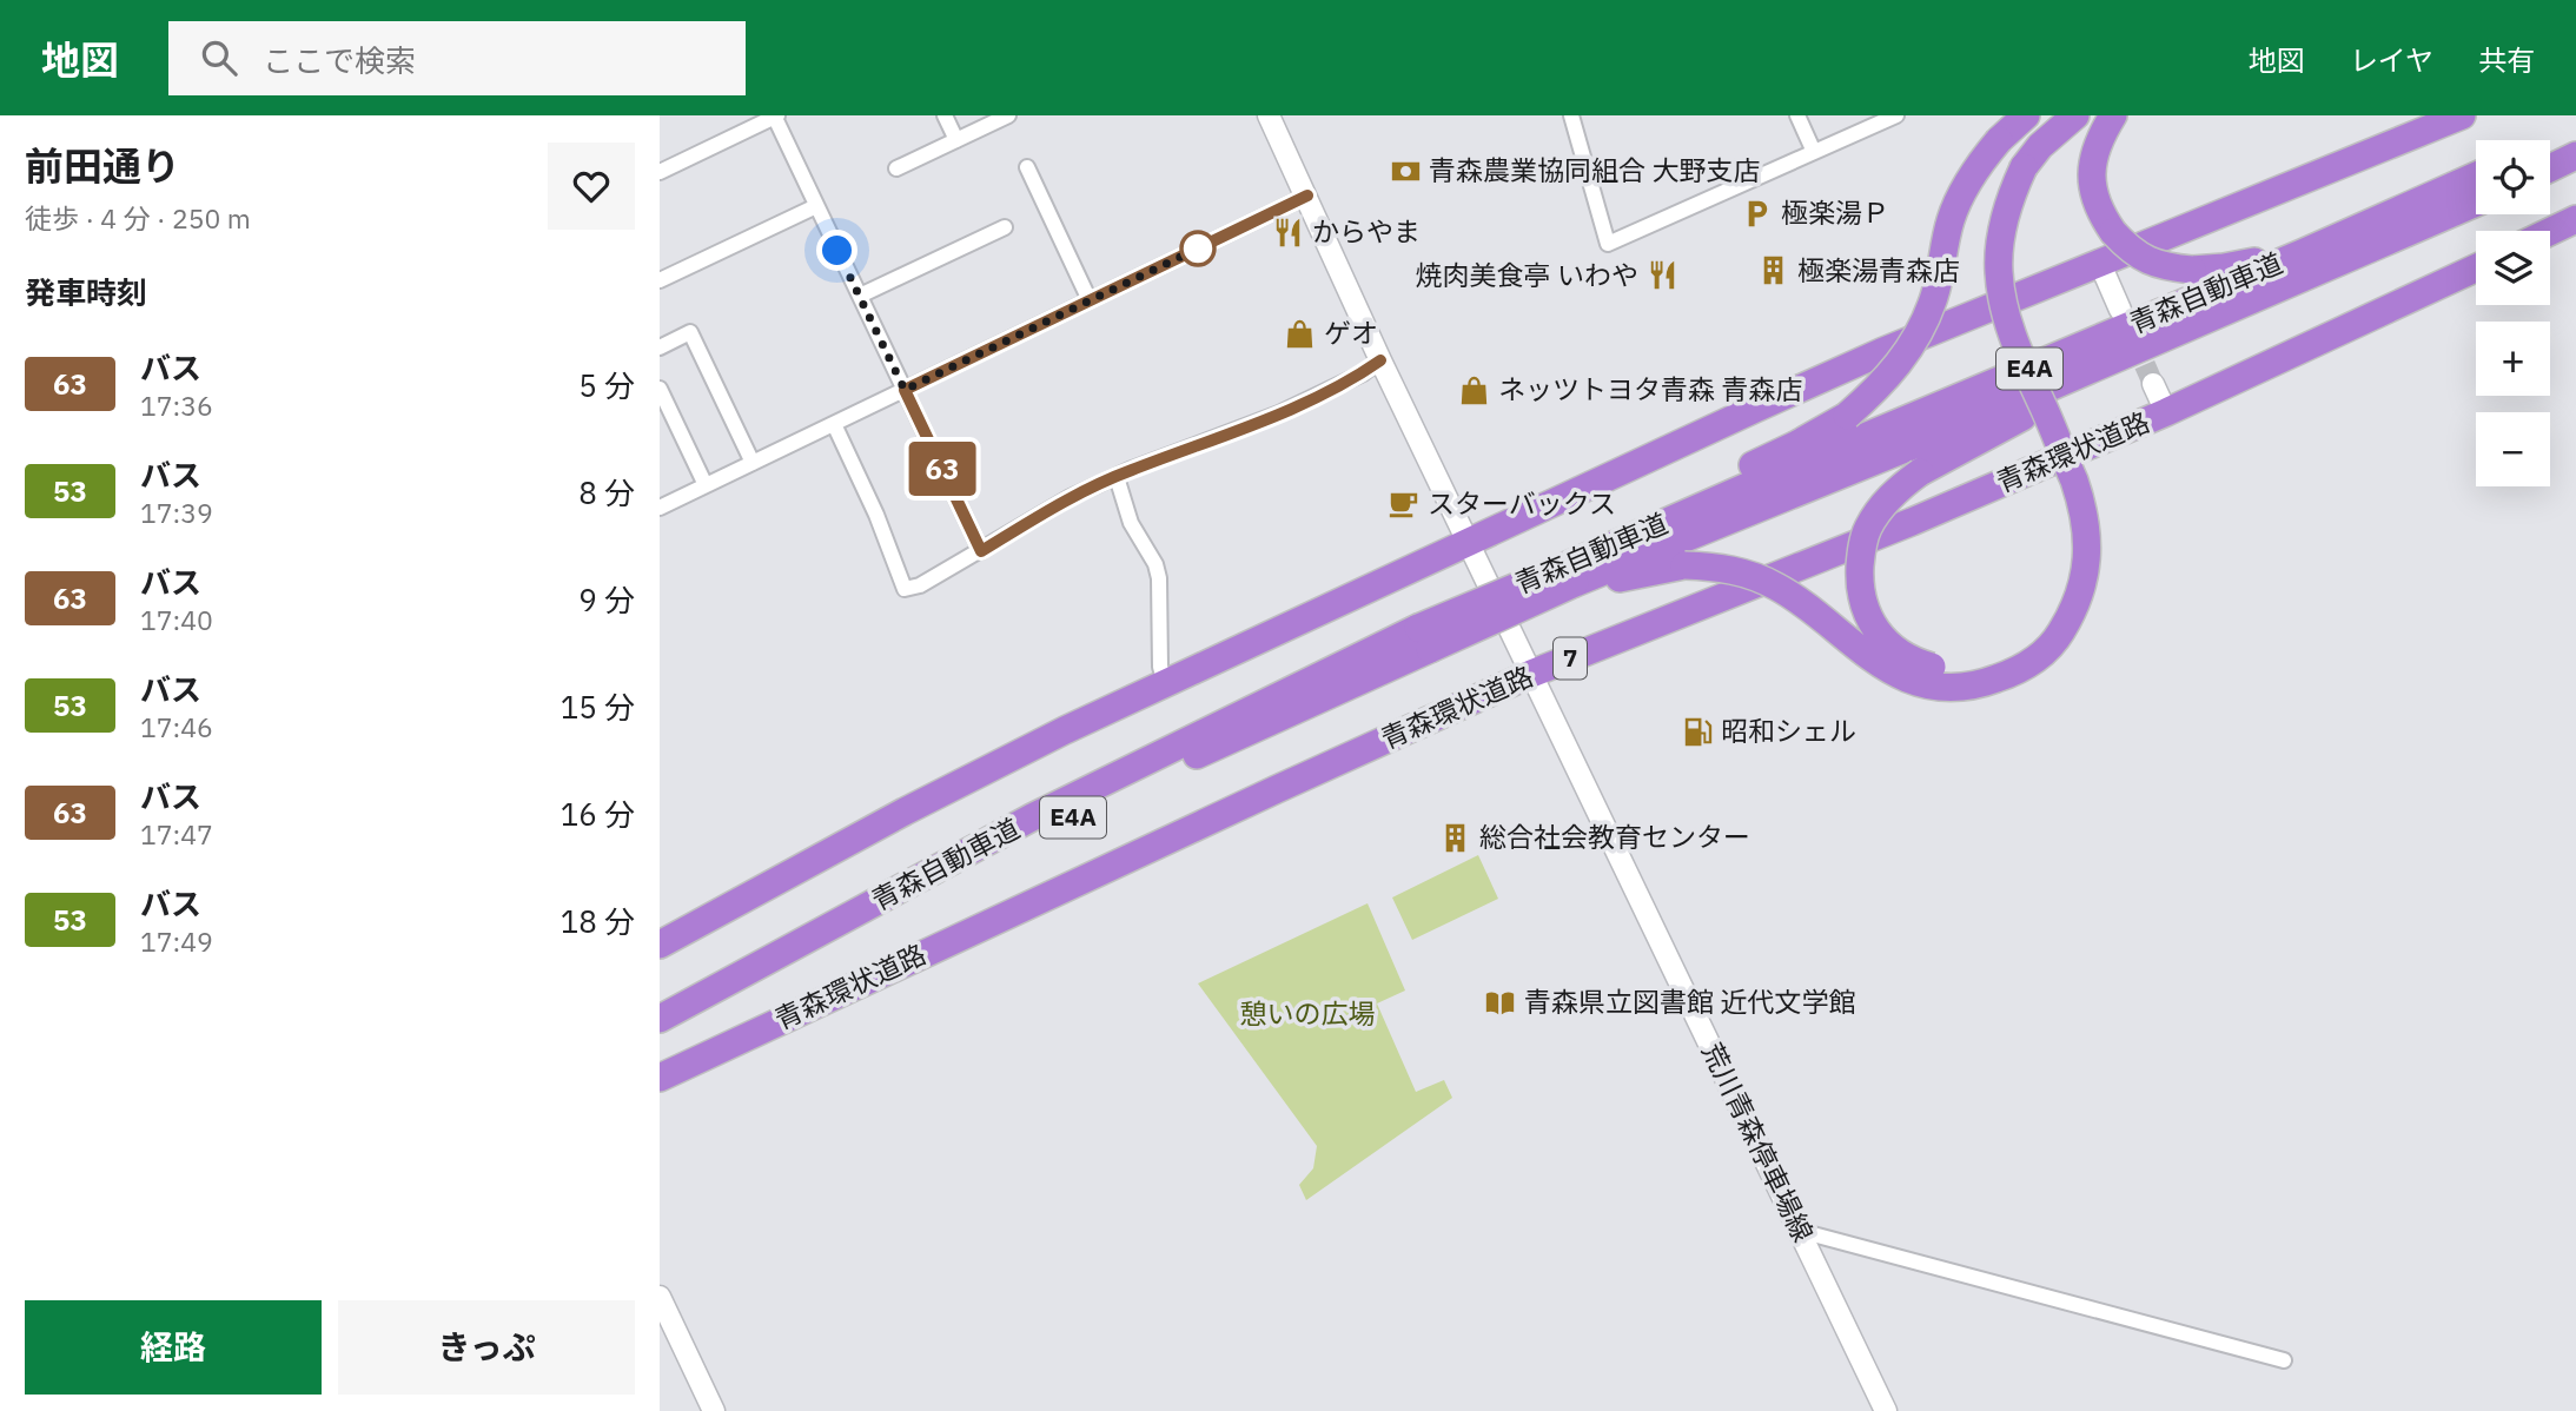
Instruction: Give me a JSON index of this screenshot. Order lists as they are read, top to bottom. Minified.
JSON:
{"streets":{"highway":["青森自動車道","E4A","青森環状道路","7"],"main road":["荒川青森停車場線"]},"crossings":[["青森環状道路","荒川青森停車場線"]],"parks":["憩いの広場"],"places":{"bank":["青森農業協同組合 大野支店"],"parking":["極楽湯Ｐ"],"restaurant":["からやま","焼肉美食亭 いわや"],"building":["極楽湯青森店","総合社会教育センター"],"shop":["ゲオ","ネッツトヨタ青森 青森店"],"cafe":["スターバックス"],"fuel station":["昭和シェル"],"library":["青森県立図書館 近代文学館"]},"lines":["bus line 63"],"page":{"header":"地図","search":"ここで検索","nav":["地図","レイヤ","共有"],"heading":[["前田通り","徒歩 · 4 分 · 250 m"],"発車時刻"],"on_map":"63","map_buttons":["+","−"],"list":[{"mark":"63","name":"バス","note":"17:36","value":"5 分"},{"mark":"53","name":"バス","note":"17:39","value":"8 分"},{"mark":"63","name":"バス","note":"17:40","value":"9 分"},{"mark":"53","name":"バス","note":"17:46","value":"15 分"},{"mark":"63","name":"バス","note":"17:47","value":"16 分"},{"mark":"53","name":"バス","note":"17:49","value":"18 分"}],"buttons":["経路","きっぷ"]}}
